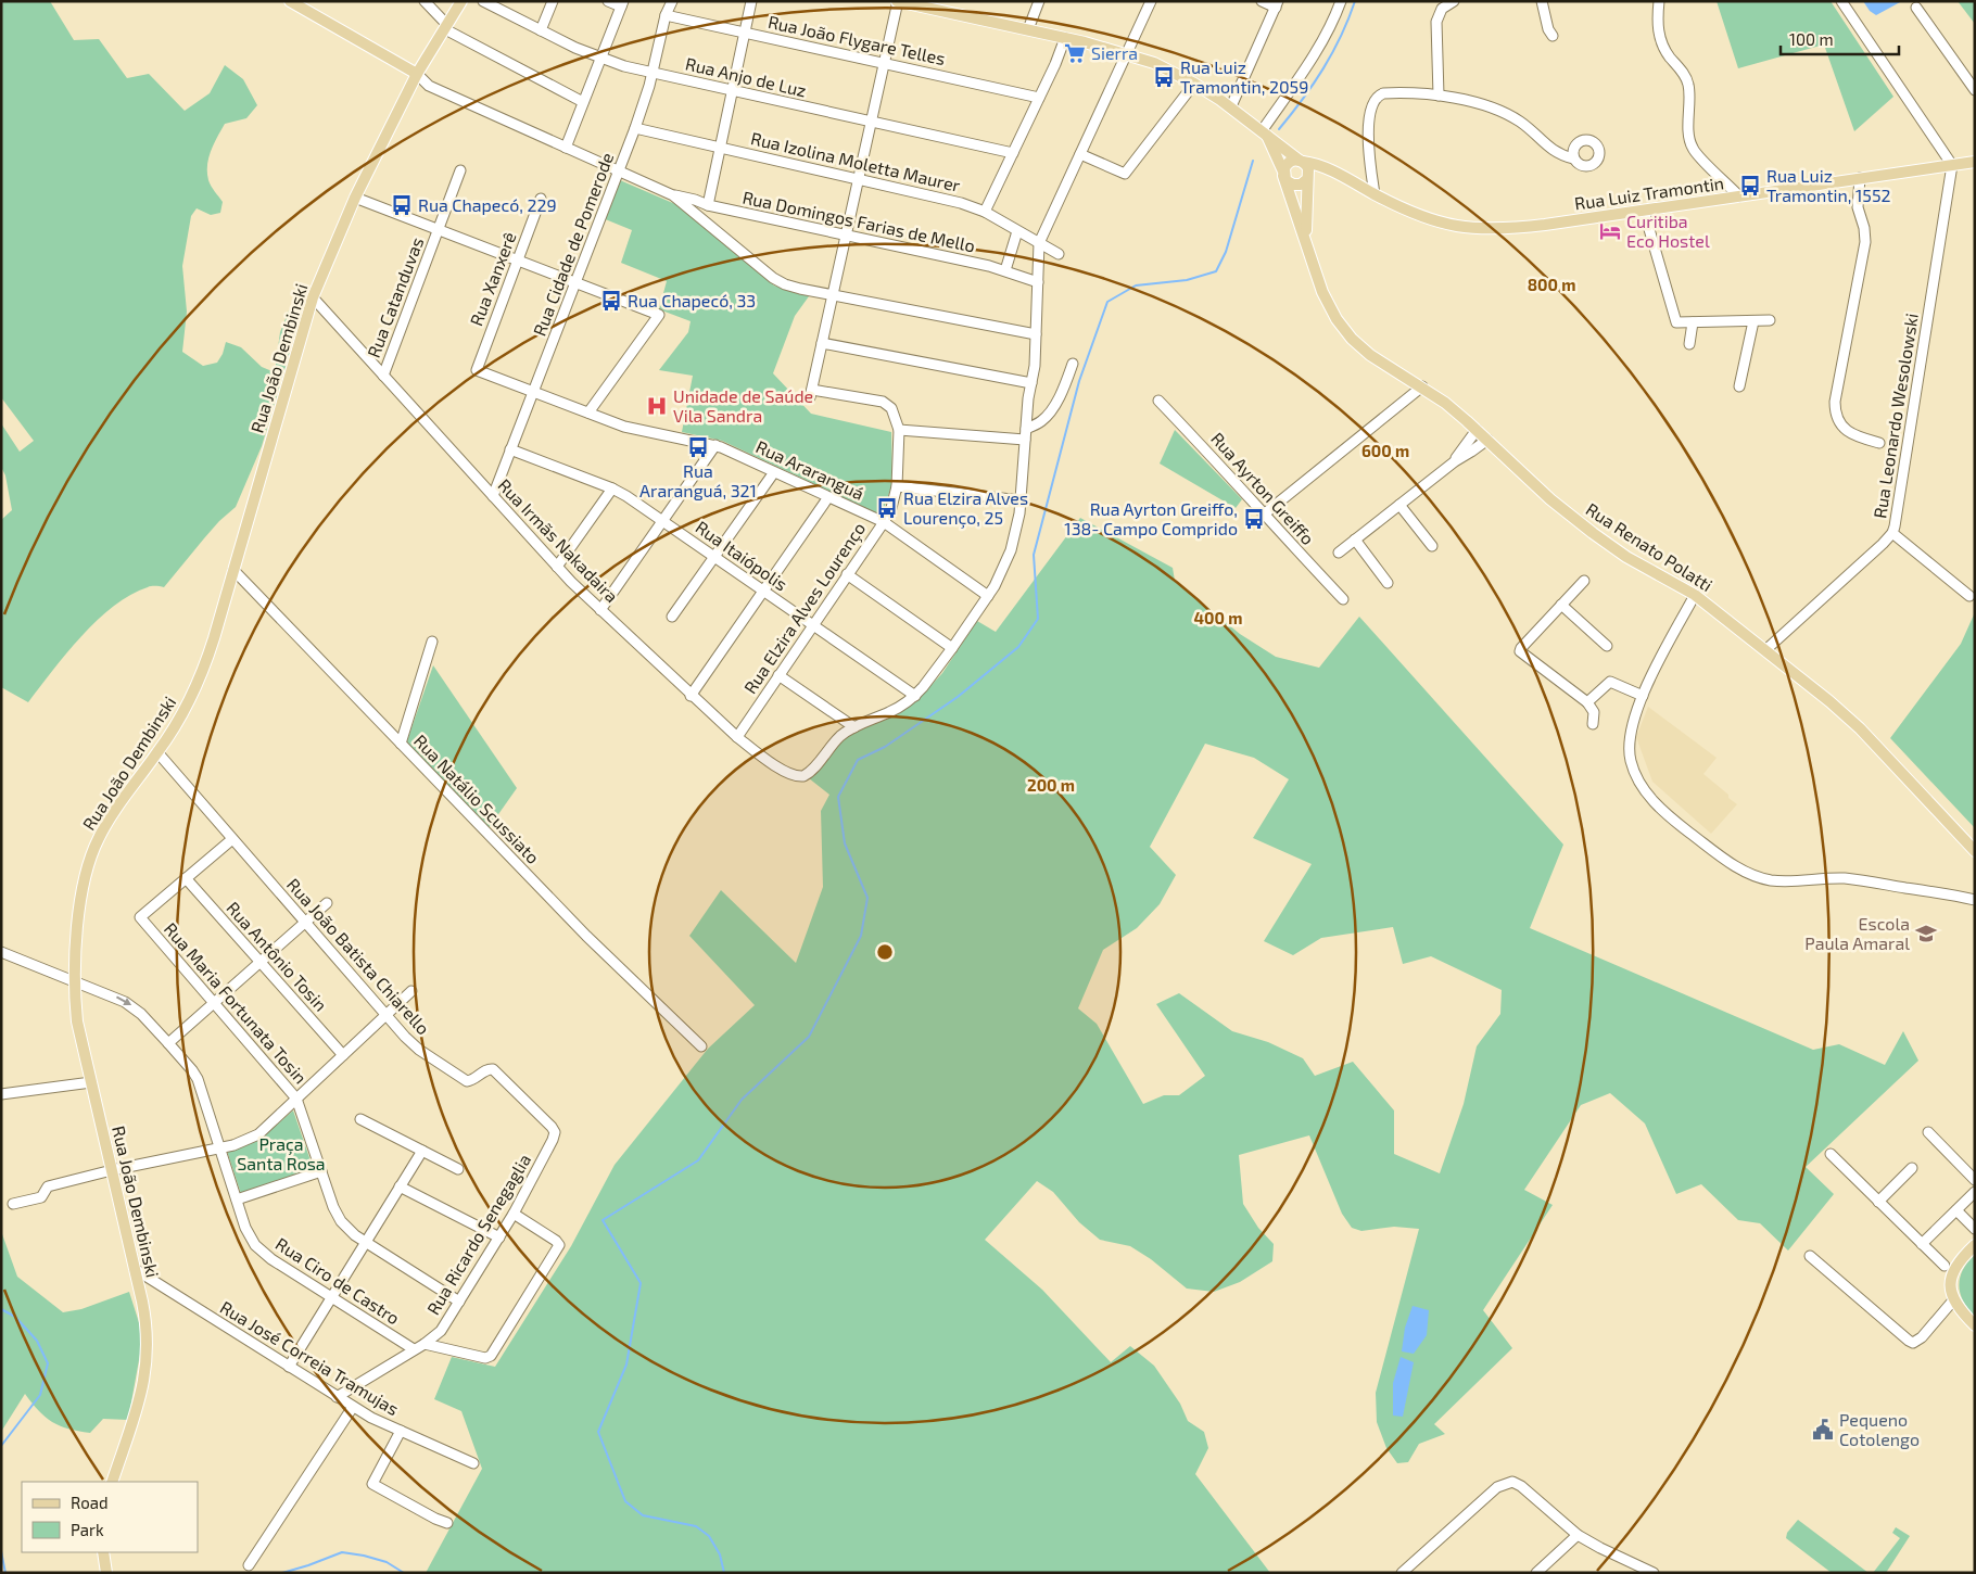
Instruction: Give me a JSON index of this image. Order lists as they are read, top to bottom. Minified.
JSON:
{"streets":{"main road":["Rua Luiz Tramontin","Rua João Dembinski","Rua Renato Polatti"],"street":["Rua João Flygare Telles","Rua Anjo de Luz","Rua Izolina Moletta Maurer","Rua Domingos Farias de Mello","Rua Cidade de Pomerode","Rua Xanxerê","Rua Catanduvas","Rua Leonardo Wesolowski","Rua Araranguá","Rua Ayrton Greiffo","Rua Irmãs Nakadaira","Rua Itaiópolis","Rua Elzira Alves Lourenço","Rua Natálio Scussiato","Rua Antônio Tosin","Rua João Batista Chiarello","Rua Maria Fortunata Tosin","Rua Ricardo Senegaglia","Rua Ciro de Castro","Rua José Correia Tramujas"]},"crossings":[["Rua João Flygare Telles","Rua Cidade de Pomerode"],["Rua Anjo de Luz","Rua Cidade de Pomerode"],["Rua Izolina Moletta Maurer","Rua Cidade de Pomerode"],["Rua Luiz Tramontin","Rua Leonardo Wesolowski"],["Rua Luiz Tramontin","Rua Renato Polatti"],["Rua Cidade de Pomerode","Rua Araranguá"],["Rua Cidade de Pomerode","Rua Irmãs Nakadaira"],["Rua Cidade de Pomerode","Rua Itaiópolis"],["Rua Xanxerê","Rua Araranguá"],["Rua Catanduvas","Rua Irmãs Nakadaira"],["Rua João Dembinski","Rua Irmãs Nakadaira"],["Rua João Dembinski","Rua Natálio Scussiato"],["Rua João Dembinski","Rua João Batista Chiarello"],["Rua João Dembinski","Rua Ciro de Castro"],["Rua João Dembinski","Rua José Correia Tramujas"],["Rua Leonardo Wesolowski","Rua Renato Polatti"],["Rua Araranguá","Rua Elzira Alves Lourenço"],["Rua Irmãs Nakadaira","Rua Elzira Alves Lourenço"],["Rua Itaiópolis","Rua Elzira Alves Lourenço"],["Rua Antônio Tosin","Rua Maria Fortunata Tosin"],["Rua João Batista Chiarello","Rua Ricardo Senegaglia"],["Rua Maria Fortunata Tosin","Rua Ricardo Senegaglia"],["Rua Ricardo Senegaglia","Rua Ciro de Castro"],["Rua Ricardo Senegaglia","Rua José Correia Tramujas"]],"parks":["Praça Santa Rosa"],"places":{"supermarket":["Sierra"],"bus stop":["Rua Luiz Tramontin, 2059","Rua Luiz Tramontin, 1552","Rua Chapecó, 229","Rua Chapecó, 33","Rua Araranguá, 321","Rua Elzira Alves Lourenço, 25","Rua Ayrton Greiffo, 138- Campo Comprido"],"hotel":["Curitiba Eco Hostel"],"hospital":["Unidade de Saúde Vila Sandra"],"school or university":["Escola Paula Amaral"],"public building":["Pequeno Cotolengo"]},"legend":["Road","Park"],"scale_bar":"100 m","rings":["800 m","600 m","400 m","200 m"]}
